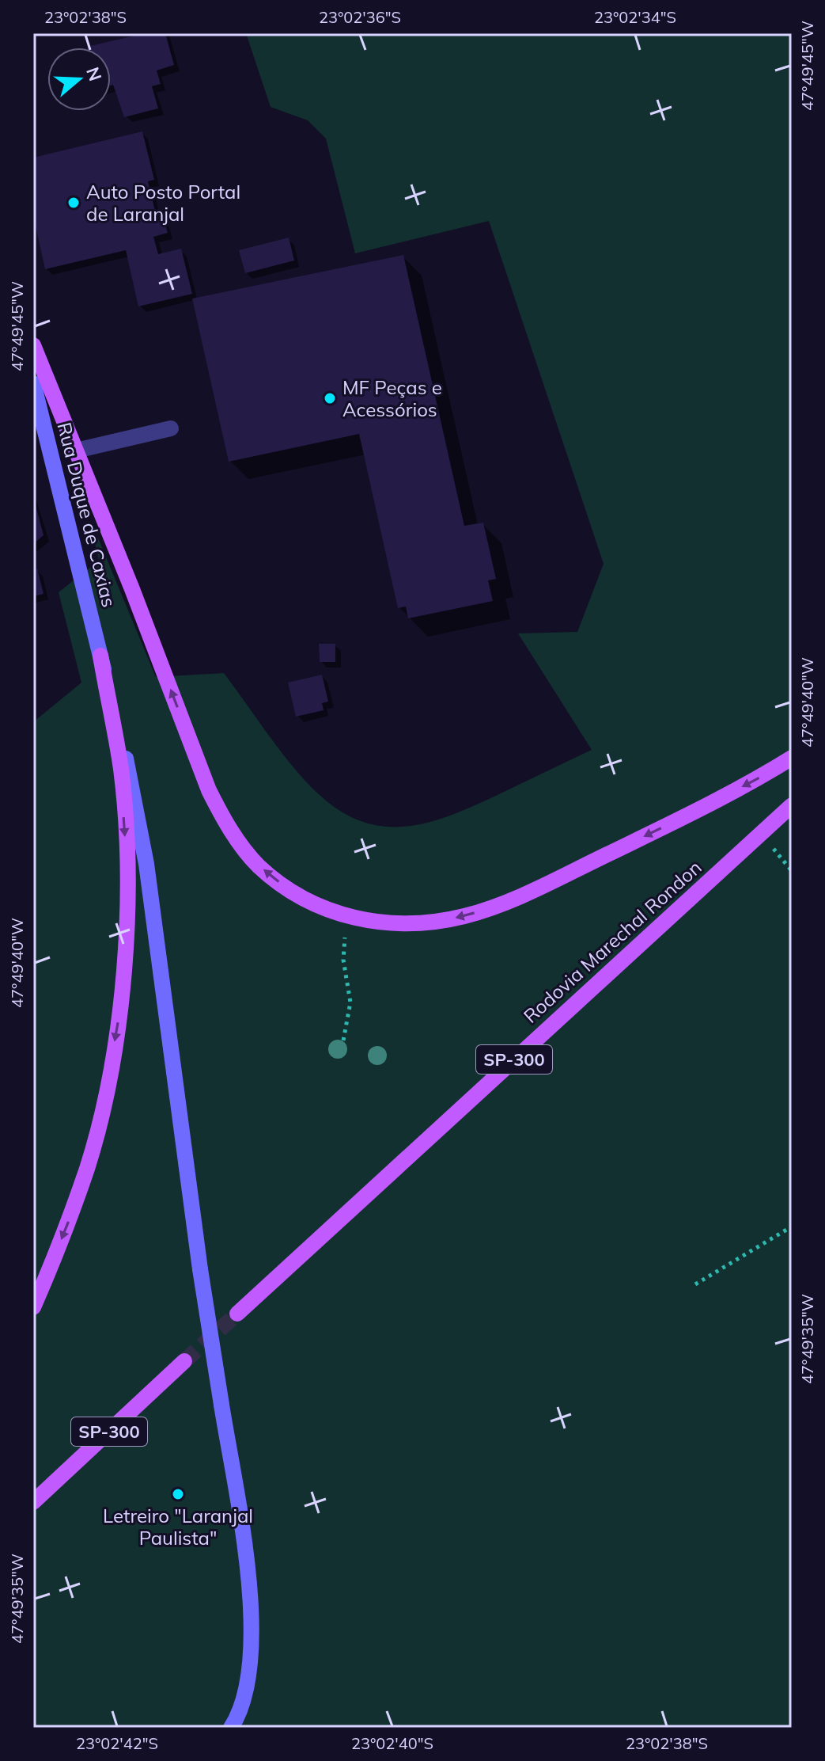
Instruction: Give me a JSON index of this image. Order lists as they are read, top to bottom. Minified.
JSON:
{"streets":{"main road":["Rua Duque de Caxias","Rodovia Marechal Rondon","SP-300"]},"places":["Auto Posto Portal de Laranjal","MF Peças e Acessórios","Letreiro \"Laranjal Paulista\""],"north":"right","coordinates":["23°02'38\"S","23°02'36\"S","23°02'34\"S","47°49'45\"W","47°49'40\"W","47°49'35\"W","23°02'42\"S","23°02'40\"S"]}
